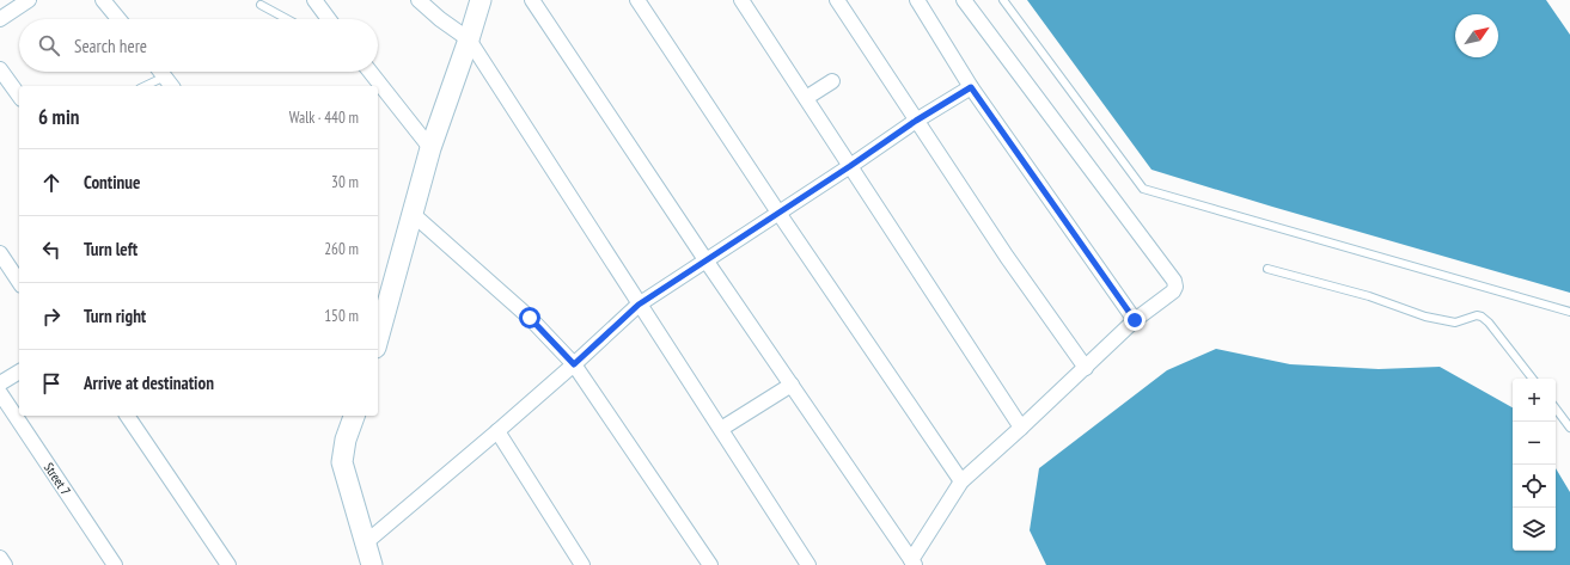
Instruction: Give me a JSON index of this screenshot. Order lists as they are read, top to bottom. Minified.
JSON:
{"streets":{"street":["Street 7"]},"north":"top right","page":{"search":"Search here","heading":["6 min","Walk · 440 m"],"list":[["Continue","30 m"],["Turn left","260 m"],["Turn right","150 m"],"Arrive at destination"],"map_buttons":["+","−"]}}
